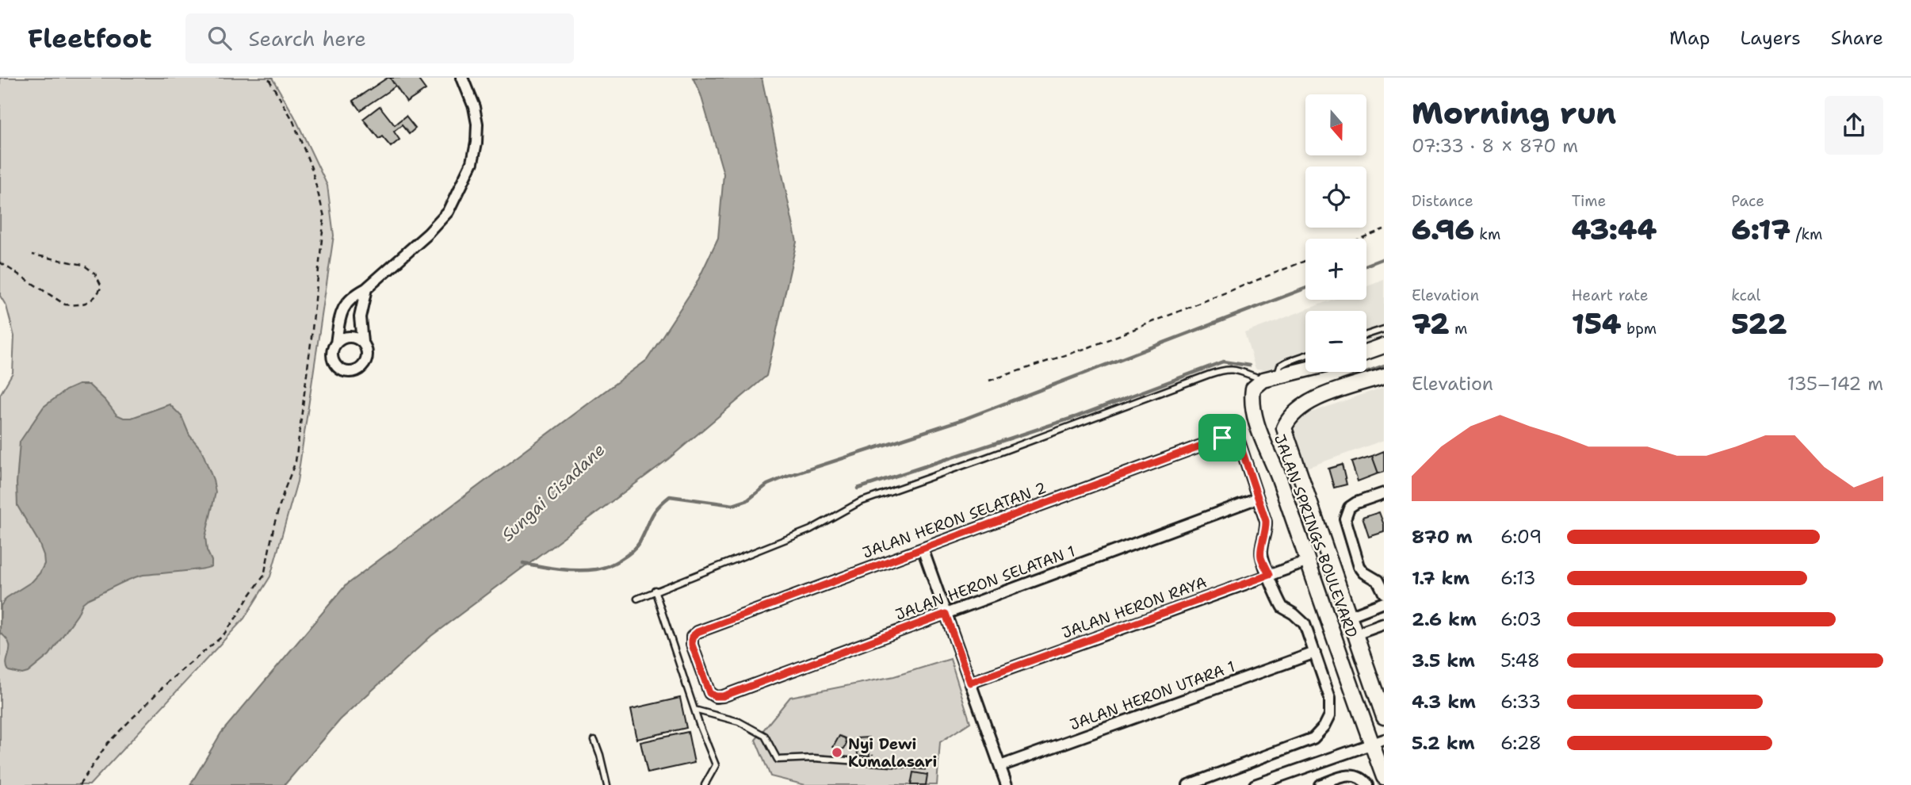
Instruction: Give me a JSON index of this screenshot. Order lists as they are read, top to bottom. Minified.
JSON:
{"streets":{"main road":["JALAN SPRINGS BOULEVARD"],"street":["JALAN HERON SELATAN 2","JALAN HERON SELATAN 1","JALAN HERON RAYA","JALAN HERON UTARA 1"]},"crossings":[["JALAN HERON SELATAN 2","JALAN HERON SELATAN 1"],["JALAN SPRINGS BOULEVARD","JALAN HERON RAYA"]],"water":["Sungai Cisadane"],"places":["Nyi Dewi Kumalasari"],"north":"bottom","page":{"header":"Fleetfoot","search":"Search here","nav":["Map","Layers","Share"],"heading":["Morning run","07:33 · 8 × 870 m"],"map_buttons":["+","−"],"stats":[["Distance","6.96 km"],["Time","43:44"],["Pace","6:17 /km"],["Elevation","72 m"],["Heart rate","154 bpm"],["kcal","522"]],"chart":["Elevation","135–142 m"],"list":[{"name":"870 m","note":"6:09"},{"name":"1.7 km","note":"6:13"},{"name":"2.6 km","note":"6:03"},{"name":"3.5 km","note":"5:48"},{"name":"4.3 km","note":"6:33"},{"name":"5.2 km","note":"6:28"}]}}
